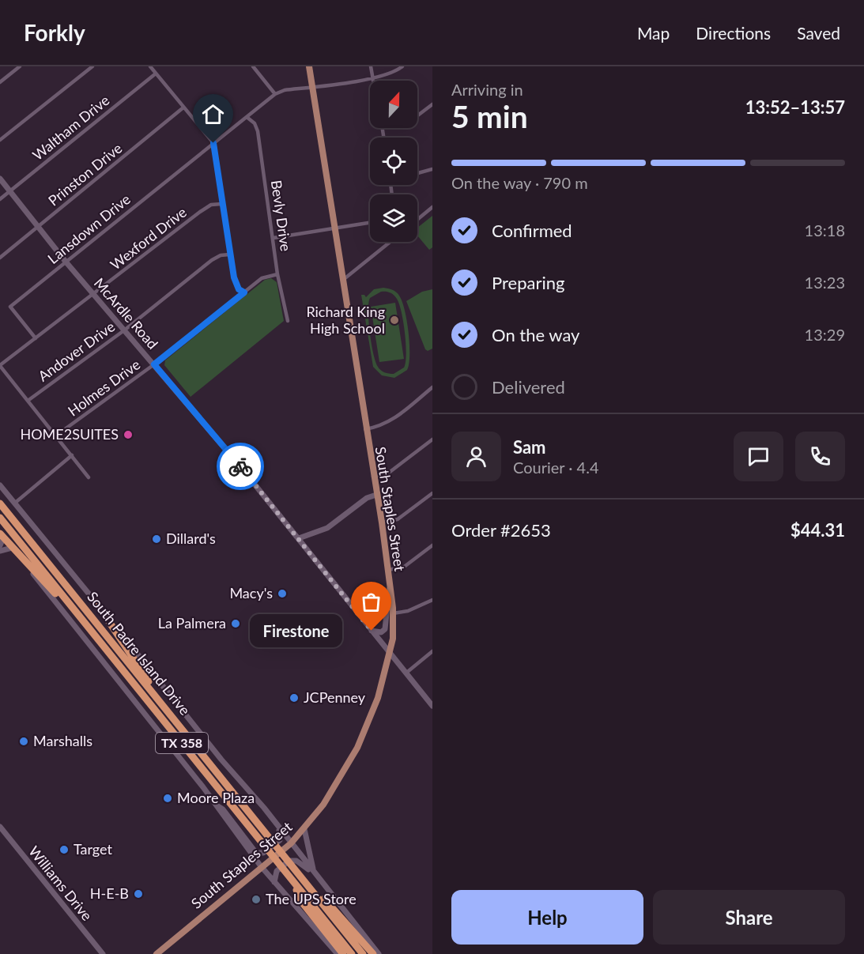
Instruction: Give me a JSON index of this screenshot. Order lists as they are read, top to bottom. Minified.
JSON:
{"streets":{"highway":["South Padre Island Drive","TX 358"],"main road":["McArdle Road","South Staples Street","Williams Drive"],"street":["Waltham Drive","Prinston Drive","Bevly Drive","Lansdown Drive","Wexford Drive","Andover Drive","Holmes Drive"]},"crossings":[["Waltham Drive","McArdle Road"],["Prinston Drive","McArdle Road"],["Bevly Drive","Lansdown Drive"],["Bevly Drive","Holmes Drive"],["Lansdown Drive","Wexford Drive"],["Lansdown Drive","McArdle Road"],["Lansdown Drive","South Staples Street"],["Wexford Drive","McArdle Road"],["McArdle Road","Andover Drive"],["McArdle Road","Holmes Drive"],["McArdle Road","South Staples Street"]],"places":["Richard King High School","HOME2SUITES","Dillard's","Macy's","La Palmera","Firestone","JCPenney","Marshalls","Moore Plaza","Target","H-E-B","The UPS Store"],"north":"top","page":{"header":"Forkly","nav":["Map","Directions","Saved"],"heading":["5 min","Arriving in","13:52–13:57"],"panel":["Sam","Courier · 4.4","Order #2653","$44.31"],"bar":"On the way · 790 m","list":[["Confirmed","13:18"],["Preparing","13:23"],["On the way","13:29"],"Delivered"],"bubble":"Firestone","buttons":["Help","Share"]}}
